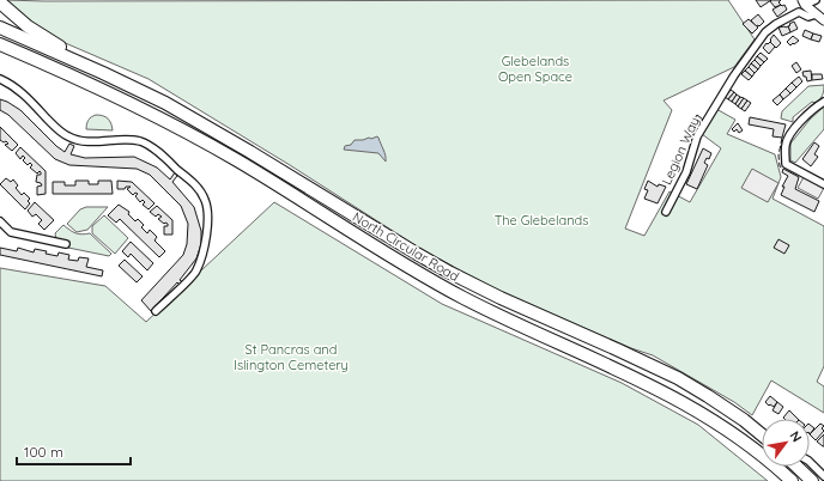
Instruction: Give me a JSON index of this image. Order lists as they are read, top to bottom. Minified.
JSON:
{"streets":{"highway":["North Circular Road"],"street":["Legion Way"]},"parks":["Glebelands Open Space","The Glebelands","St Pancras and Islington Cemetery"],"scale_bar":"100 m","north":"top right"}
